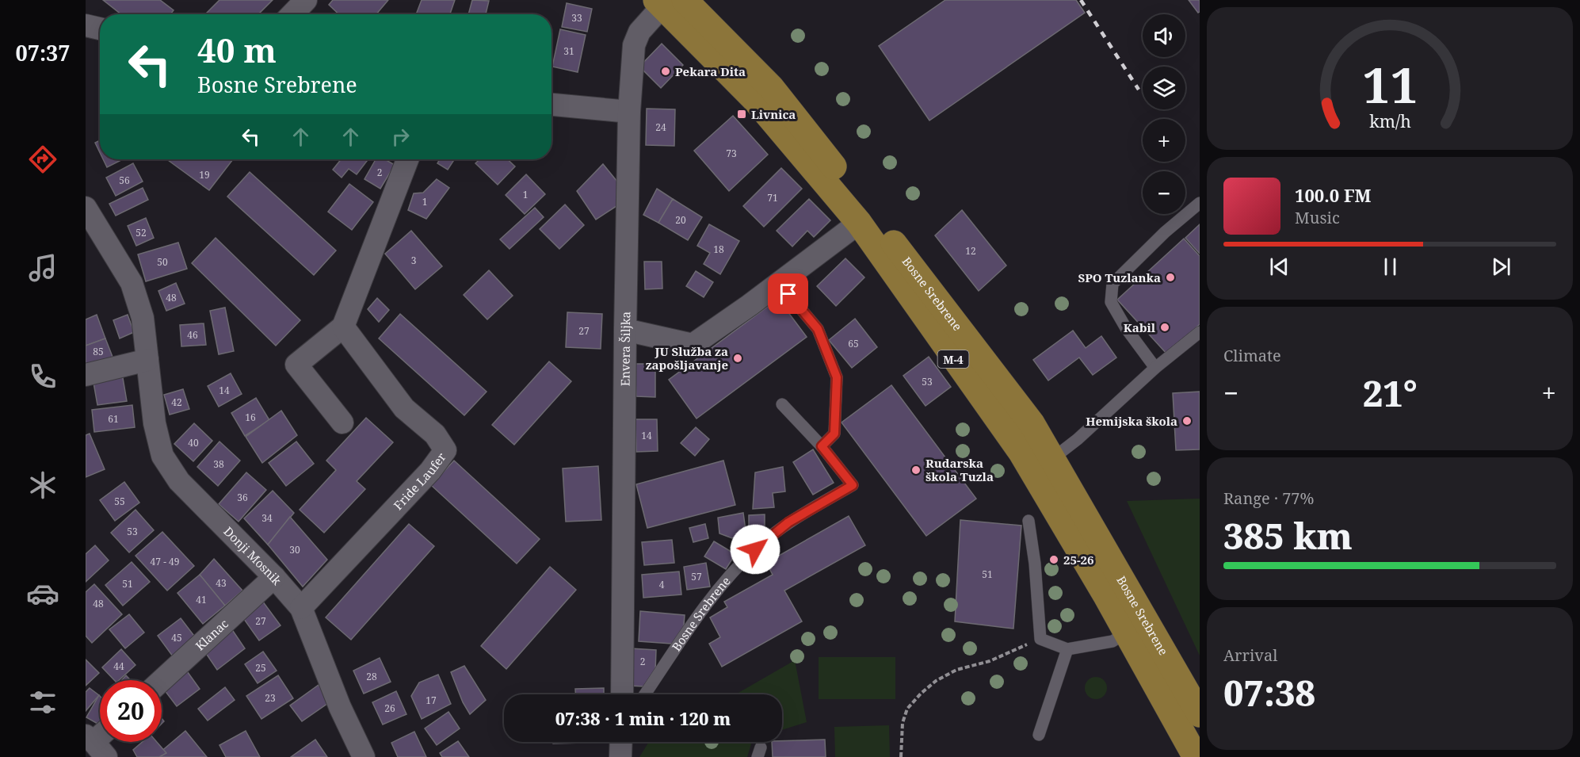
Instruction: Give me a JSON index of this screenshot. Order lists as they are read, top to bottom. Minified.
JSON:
{"streets":{"main road":["Bosne Srebrene","M-4"],"street":["Envera Šiljka","Fride Laufer","Donji Mosnik","Klanac"]},"crossings":[["Bosne Srebrene","Envera Šiljka"],["Fride Laufer","Donji Mosnik"],["Donji Mosnik","Klanac"]],"places":{"other":["Pekara Dita","SPO Tuzlanka","Kabil","JU Služba za zapošljavanje","Hemijska škola","Rudarska škola Tuzla","25-26"],"transit":["Livnica"]},"house_numbers":["33","31","24","73","2","19","56","1","71","1","20","52","18","12","3","50","48","27","46","65","85","53","14","42","16","61","14","40","38","36","55","34","53","30","47 - 49","51","57","43","51","4","41","48","27","45","2","44","25","28","23","17","26"],"page":{"tabs":"07:37","map_buttons":["+","−"],"turn":["40 m","Bosne Srebrene"],"song":["100.0 FM","Music"],"tile":["Climate",["Range · 77%","385 km"],["Arrival","07:38"]],"heat":["−","21°","+"],"limit":"20","trip":"07:38 · 1 min · 120 m","gauge":["11","km/h"]}}
